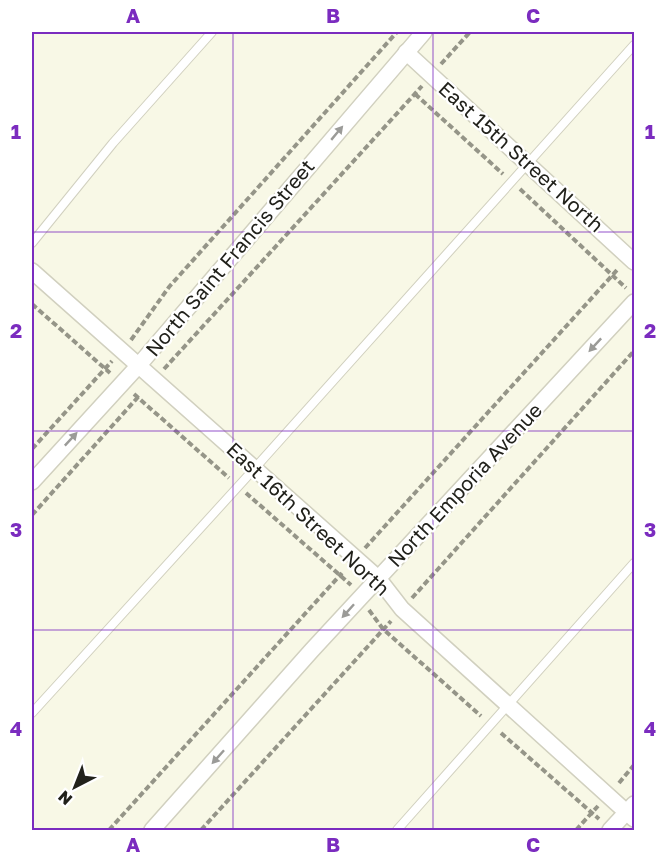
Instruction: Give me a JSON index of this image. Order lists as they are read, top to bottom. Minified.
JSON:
{"streets":{"street":["East 15th Street North","North Saint Francis Street","North Emporia Avenue","East 16th Street North"]},"crossings":[["East 15th Street North","North Saint Francis Street"],["North Saint Francis Street","East 16th Street North"],["North Emporia Avenue","East 16th Street North"]],"one_way":["North Saint Francis Street","North Emporia Avenue"],"north":"bottom left","grid":{"columns":["A","B","C"],"rows":["1","2","3","4"]}}
